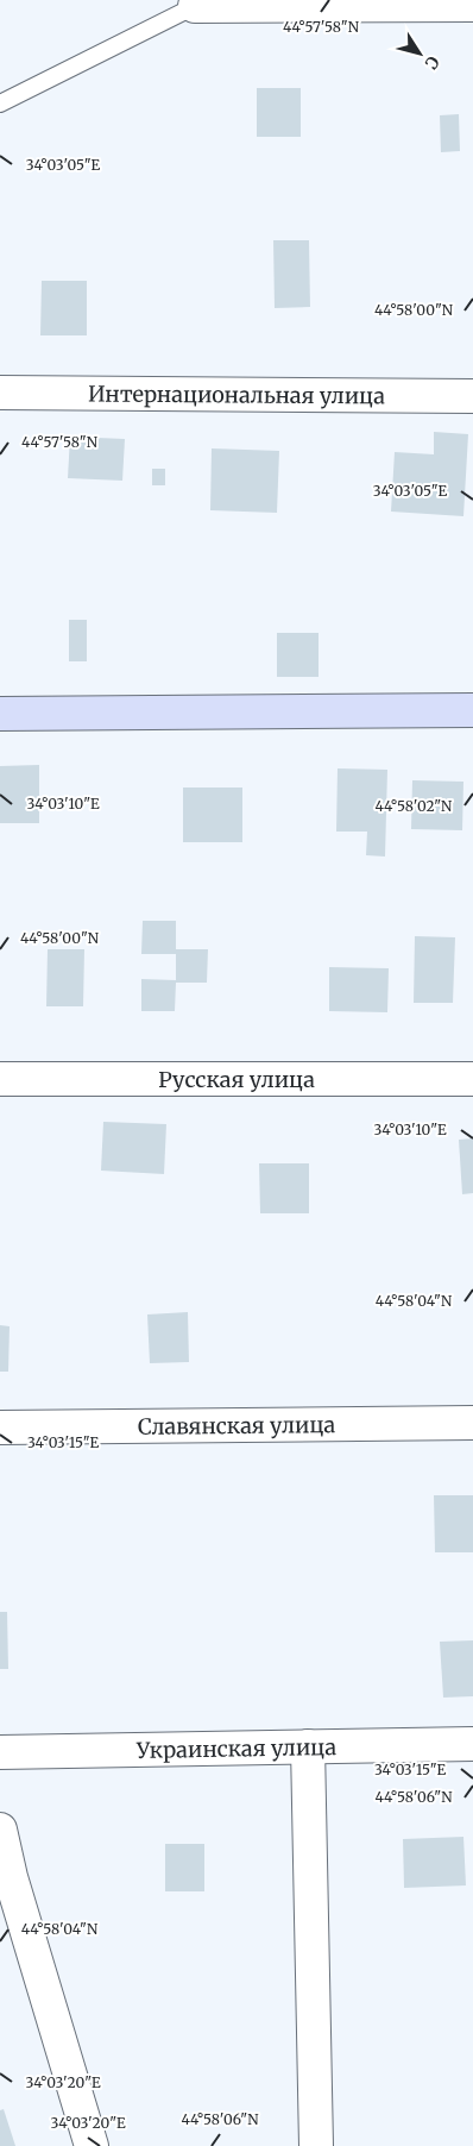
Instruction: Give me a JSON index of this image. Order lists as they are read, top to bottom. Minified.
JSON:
{"streets":{"street":["Интернациональная улица","Русская улица","Славянская улица","Украинская улица"]},"north":"bottom right","coordinates":["44°57'58\"N","34°03'05\"E","44°58'00\"N","34°03'10\"E","44°58'02\"N","44°58'04\"N","34°03'15\"E","44°58'06\"N","34°03'20\"E"]}
